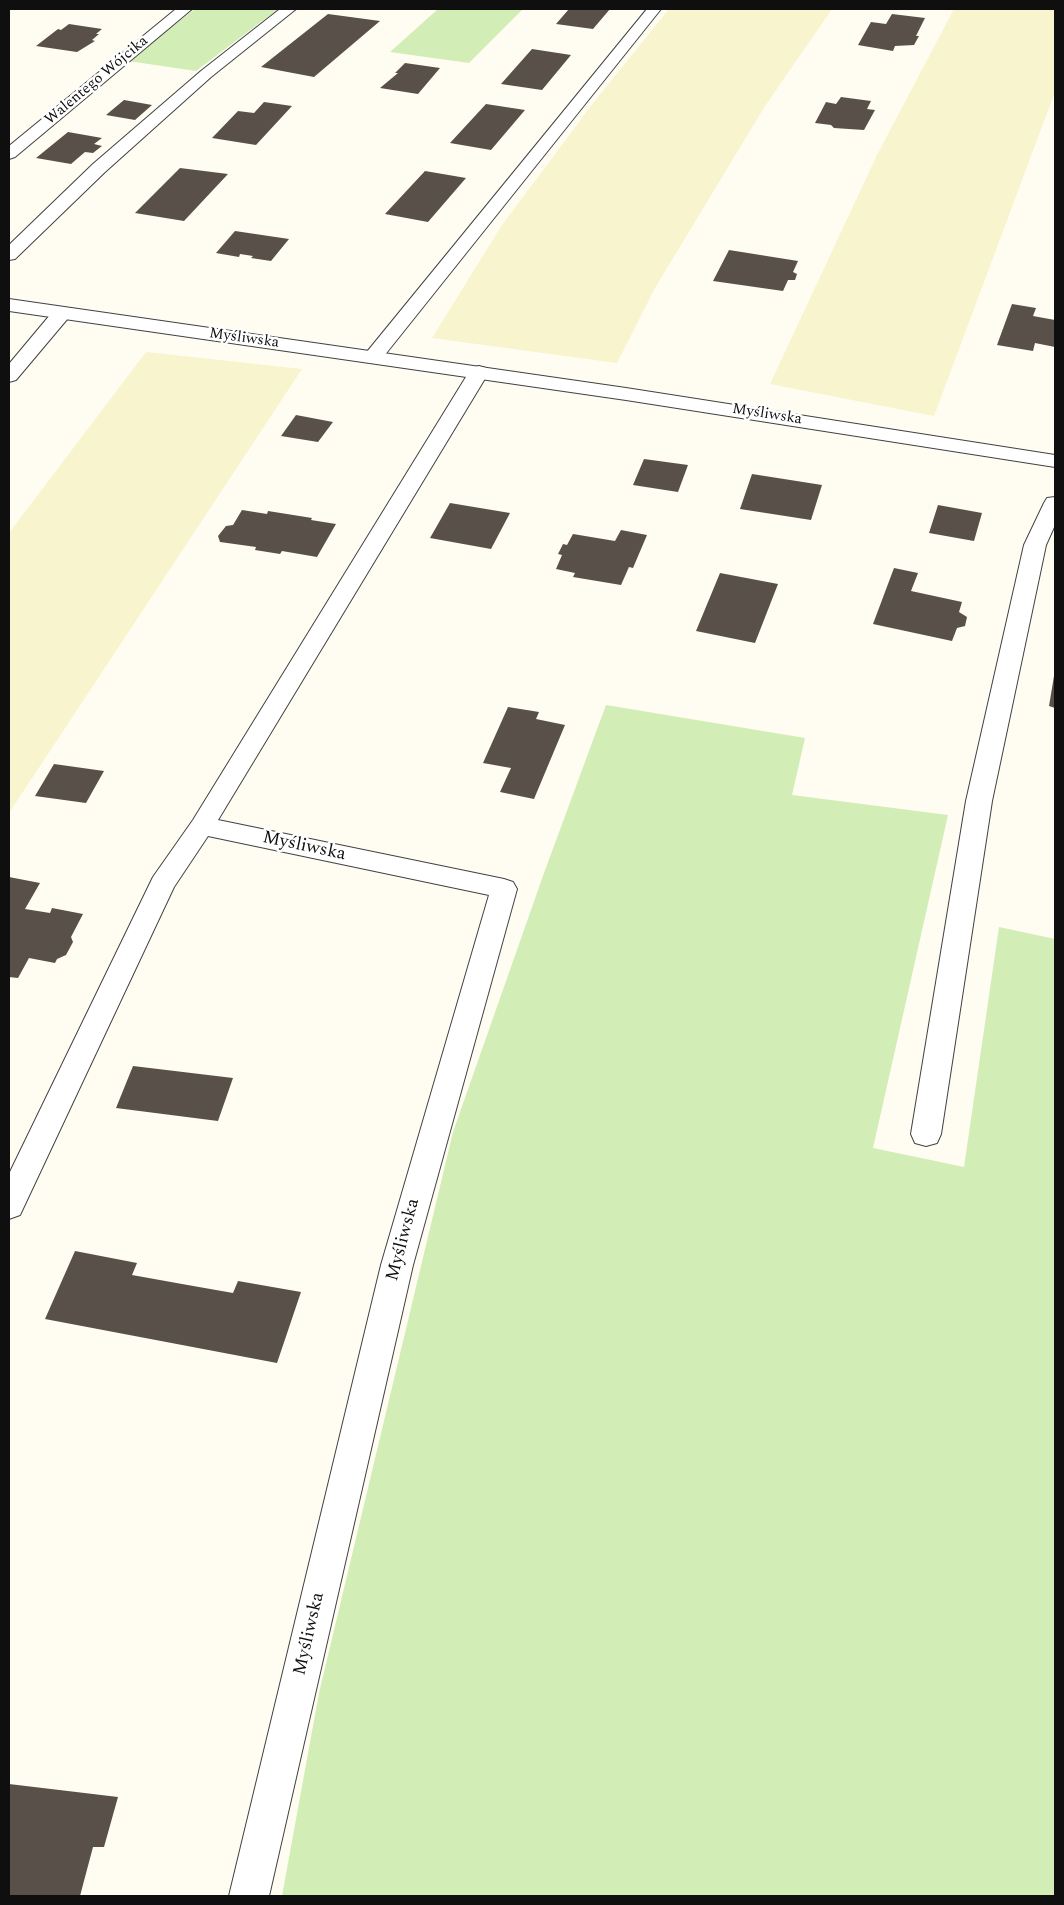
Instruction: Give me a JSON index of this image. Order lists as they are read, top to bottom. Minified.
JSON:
{"streets":{"street":["Walentego Wójcika","Myśliwska"]}}
